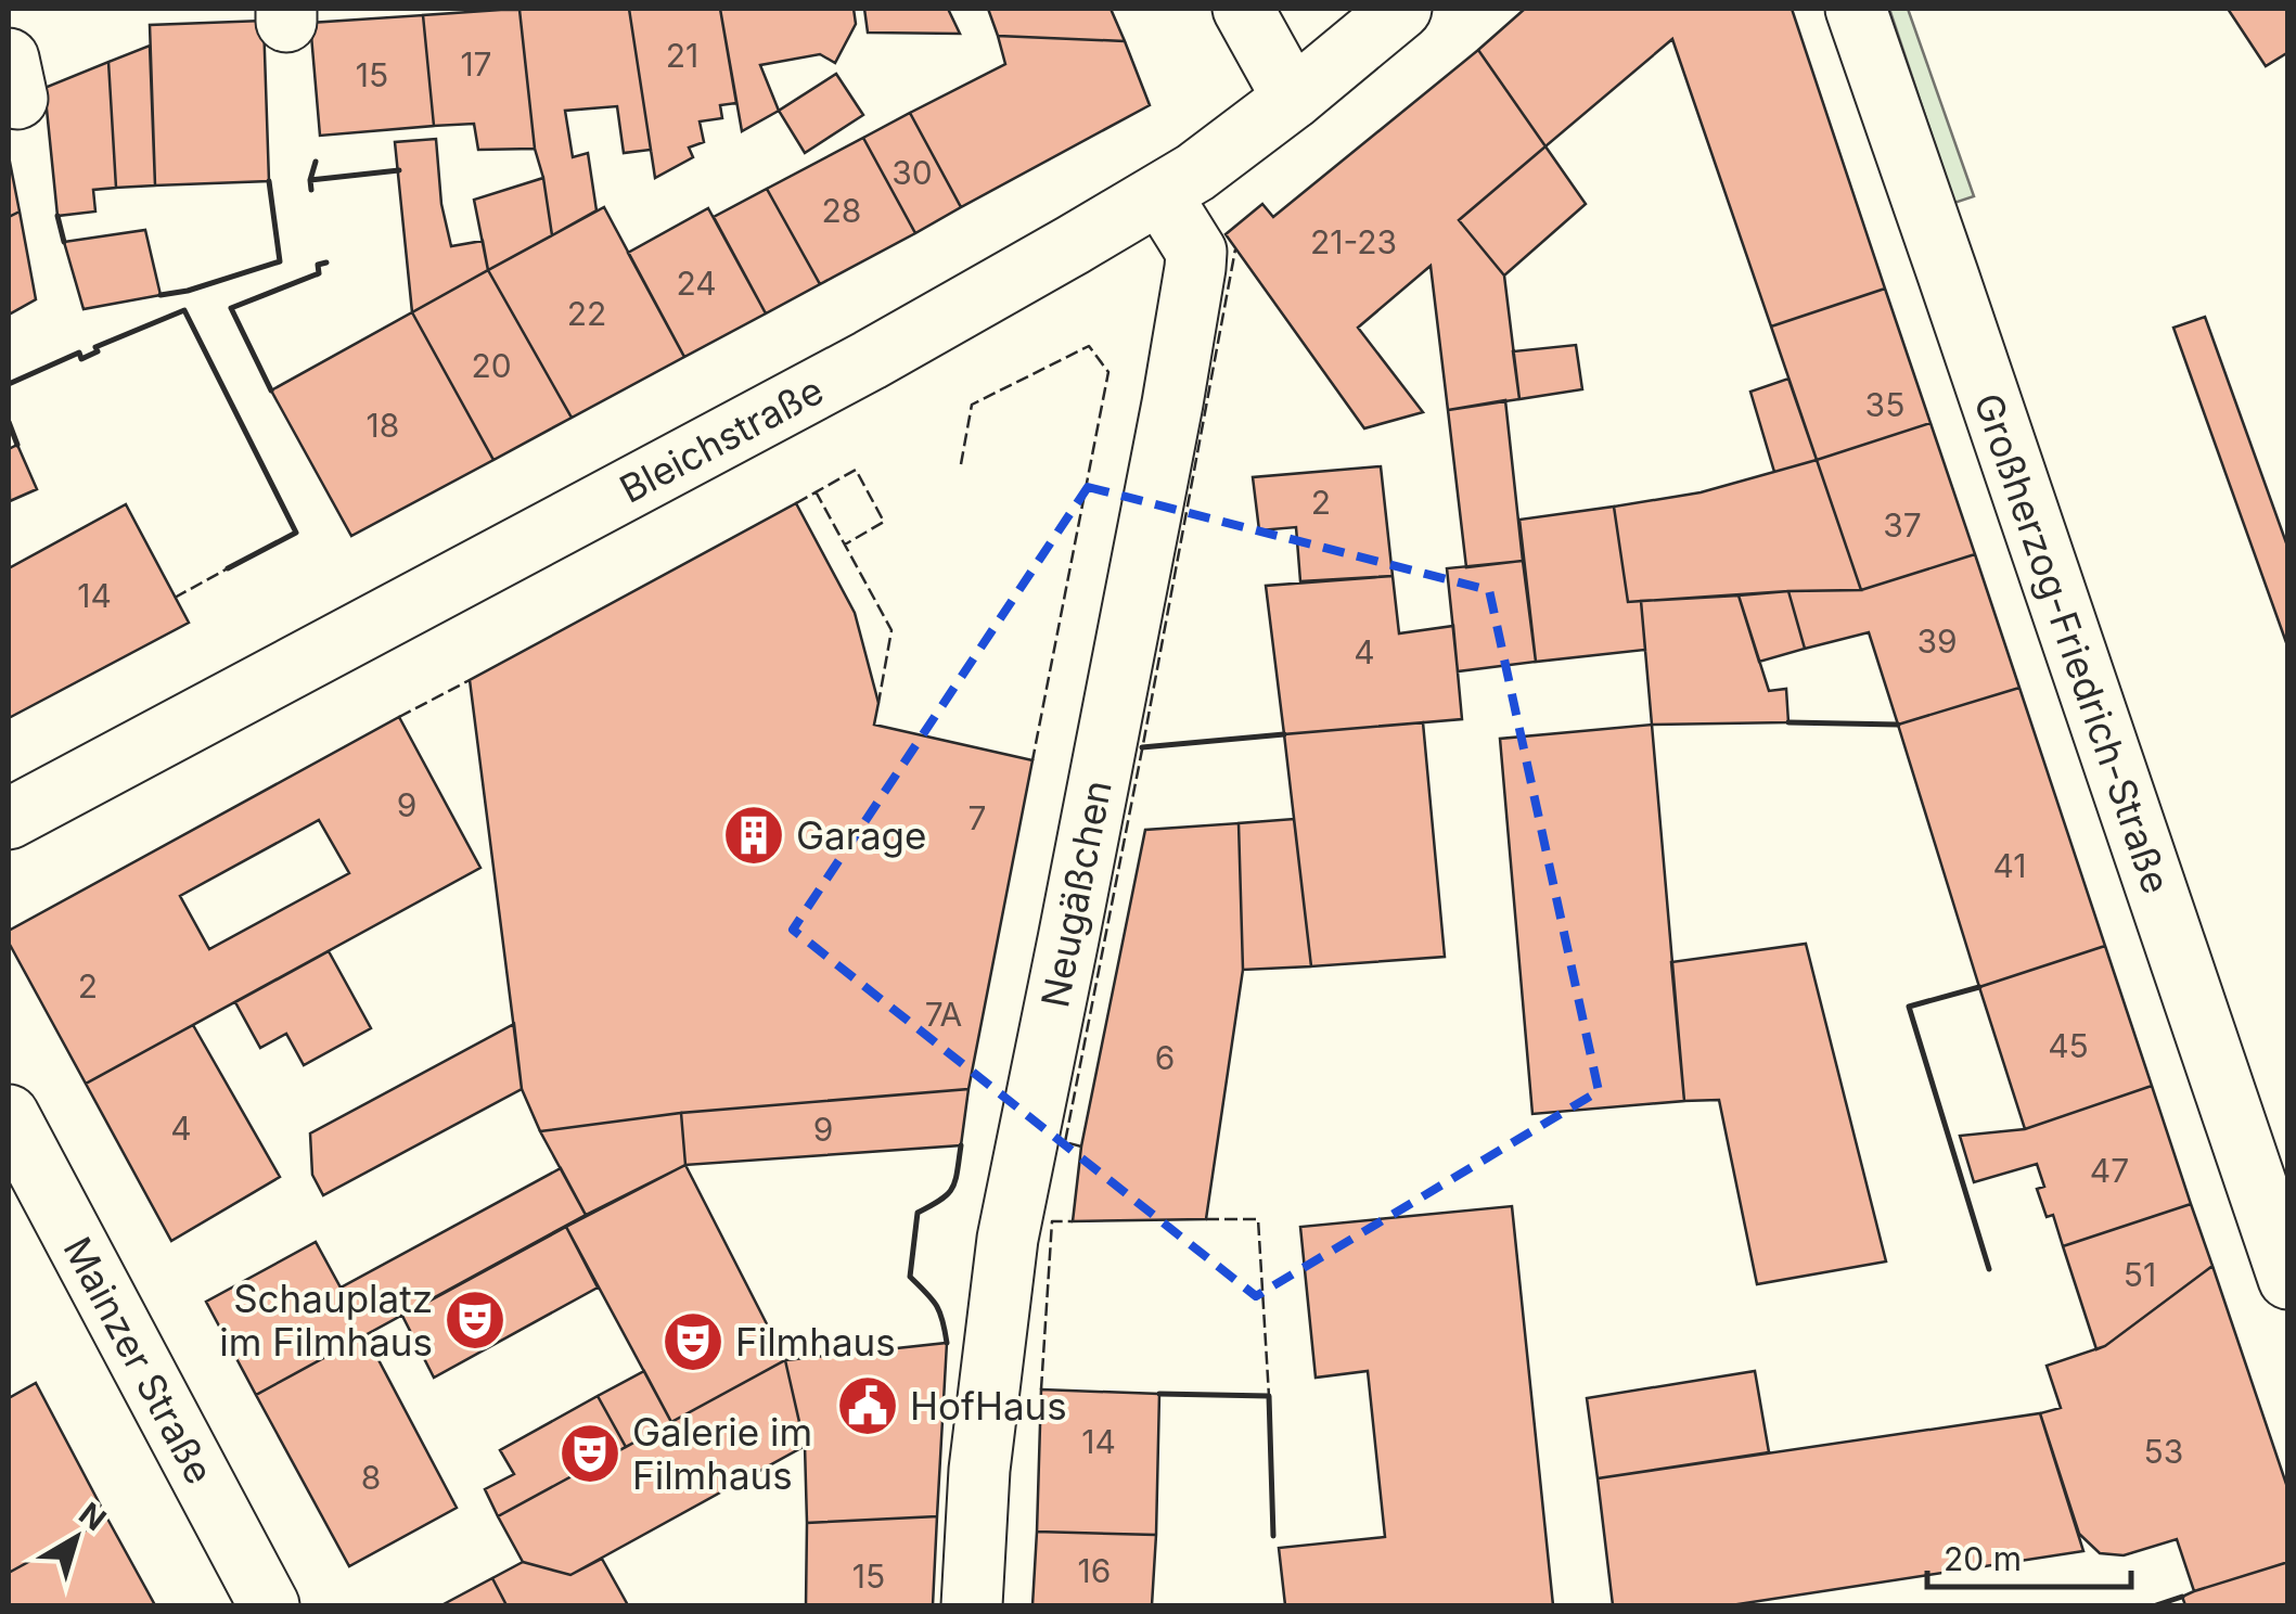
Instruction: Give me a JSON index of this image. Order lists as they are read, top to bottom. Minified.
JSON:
{"streets":{"main road":["Bleichstraße","Großherzog-Friedrich-Straße","Neugäßchen","Mainzer Straße"]},"crossings":[["Bleichstraße","Neugäßchen"]],"places":{"building":["Garage"],"theatre":["Schauplatz im Filmhaus","Filmhaus","Galerie im Filmhaus"],"public building":["HofHaus"]},"house_numbers":["21","17","15","30","28","21-23","24","22","20","35","18","2","37","14","39","4","9","7","41","2","7A","45","6","4","9","47","51","14","53","8","16","15"],"scale_bar":"20 m","north":"top right"}
